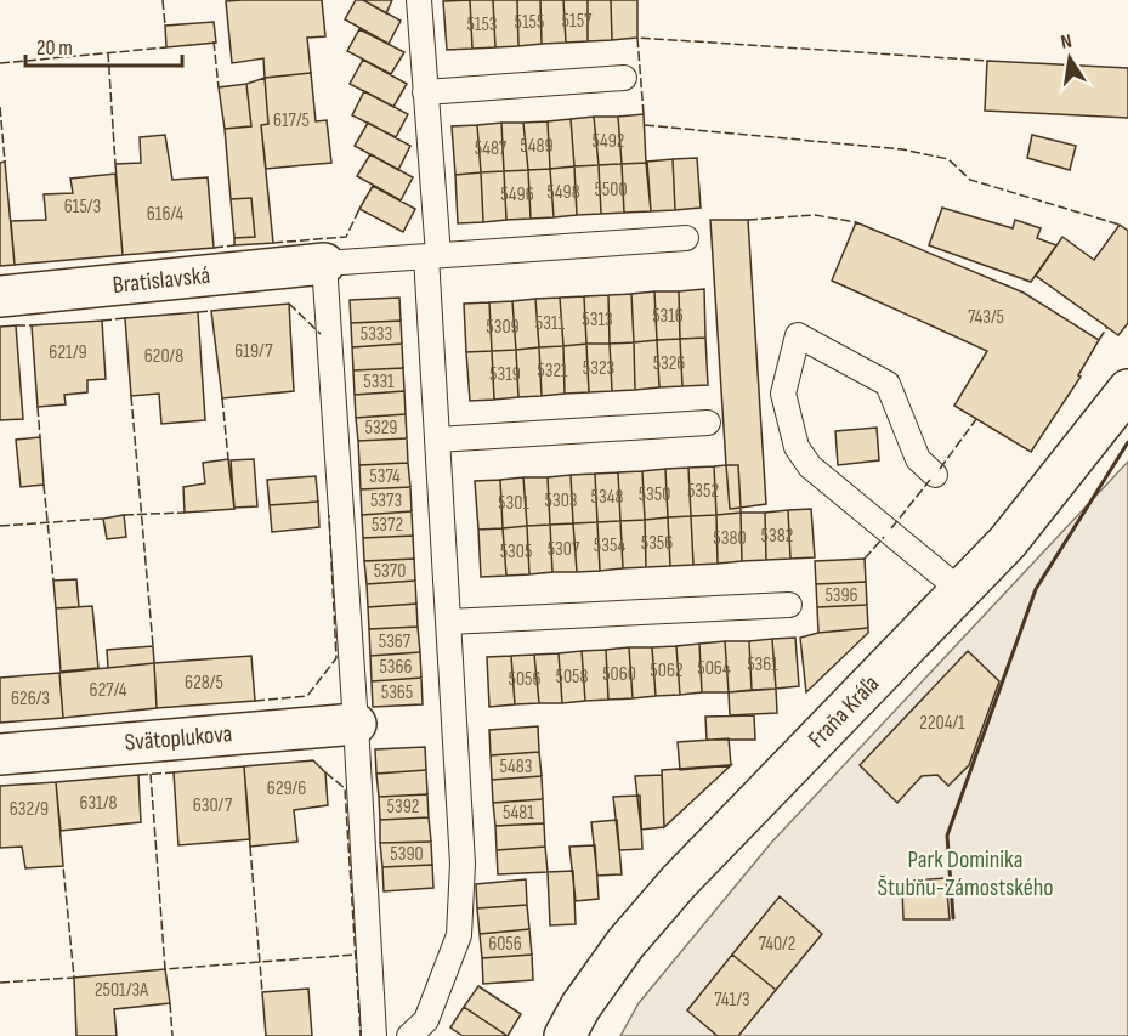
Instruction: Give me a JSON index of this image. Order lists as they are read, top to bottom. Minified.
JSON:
{"streets":{"street":["Bratislavská","Fraňa Kráľa","Svätoplukova"]},"parks":["Park Dominika Štubňu-Zámostského"],"house_numbers":["5157","5155","5153","617/5","5492","5489","5487","5500","5498","5496","615/3","616/4","5316","743/5","5313","5311","5309","5333","619/7","621/9","620/8","5326","5323","5321","5319","5331","5329","5374","5352","5350","5348","5373","5303","5301","5372","5382","5380","5356","5354","5307","5305","5370","5396","5367","5361","5366","5064","5062","5060","5058","5056","628/5","627/4","5365","626/3","2204/1","5483","629/6","631/8","630/7","5392","632/9","5481","5390","6056","740/2","2501/3A","741/3"],"scale_bar":"20 m","north":"top"}
